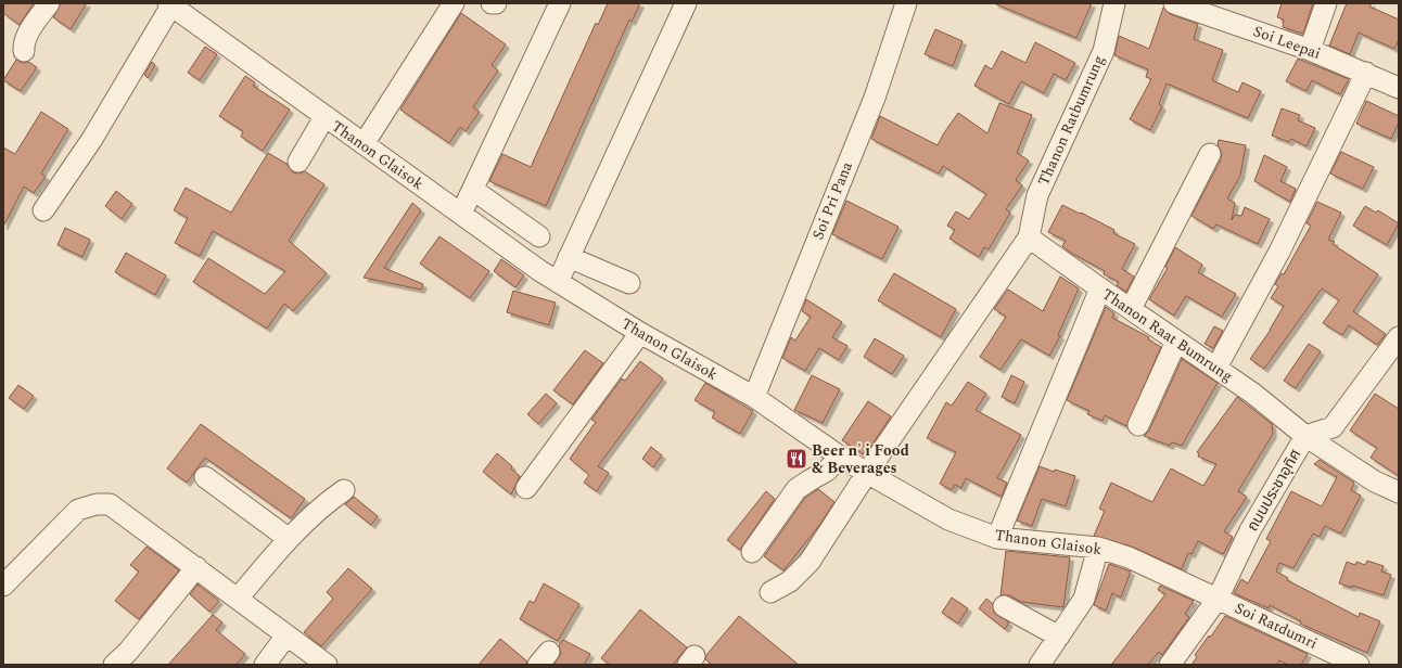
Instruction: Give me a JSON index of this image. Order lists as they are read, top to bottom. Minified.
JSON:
{"streets":{"street":["Soi Leepai","Thanon Ratbumrung","Thanon Glaisok","Soi Pri Pana","Thanon Raat Bumrung","ถนนประชาอุทิศ","Soi Ratdumri"]},"crossings":[["Thanon Ratbumrung","Thanon Raat Bumrung"],["Thanon Glaisok","Soi Pri Pana"],["Thanon Glaisok","ถนนประชาอุทิศ"],["Thanon Glaisok","Soi Ratdumri"],["Thanon Raat Bumrung","ถนนประชาอุทิศ"],["ถนนประชาอุทิศ","Soi Ratdumri"]],"places":{"restaurant":["Beer n' i Food & Beverages"]}}
